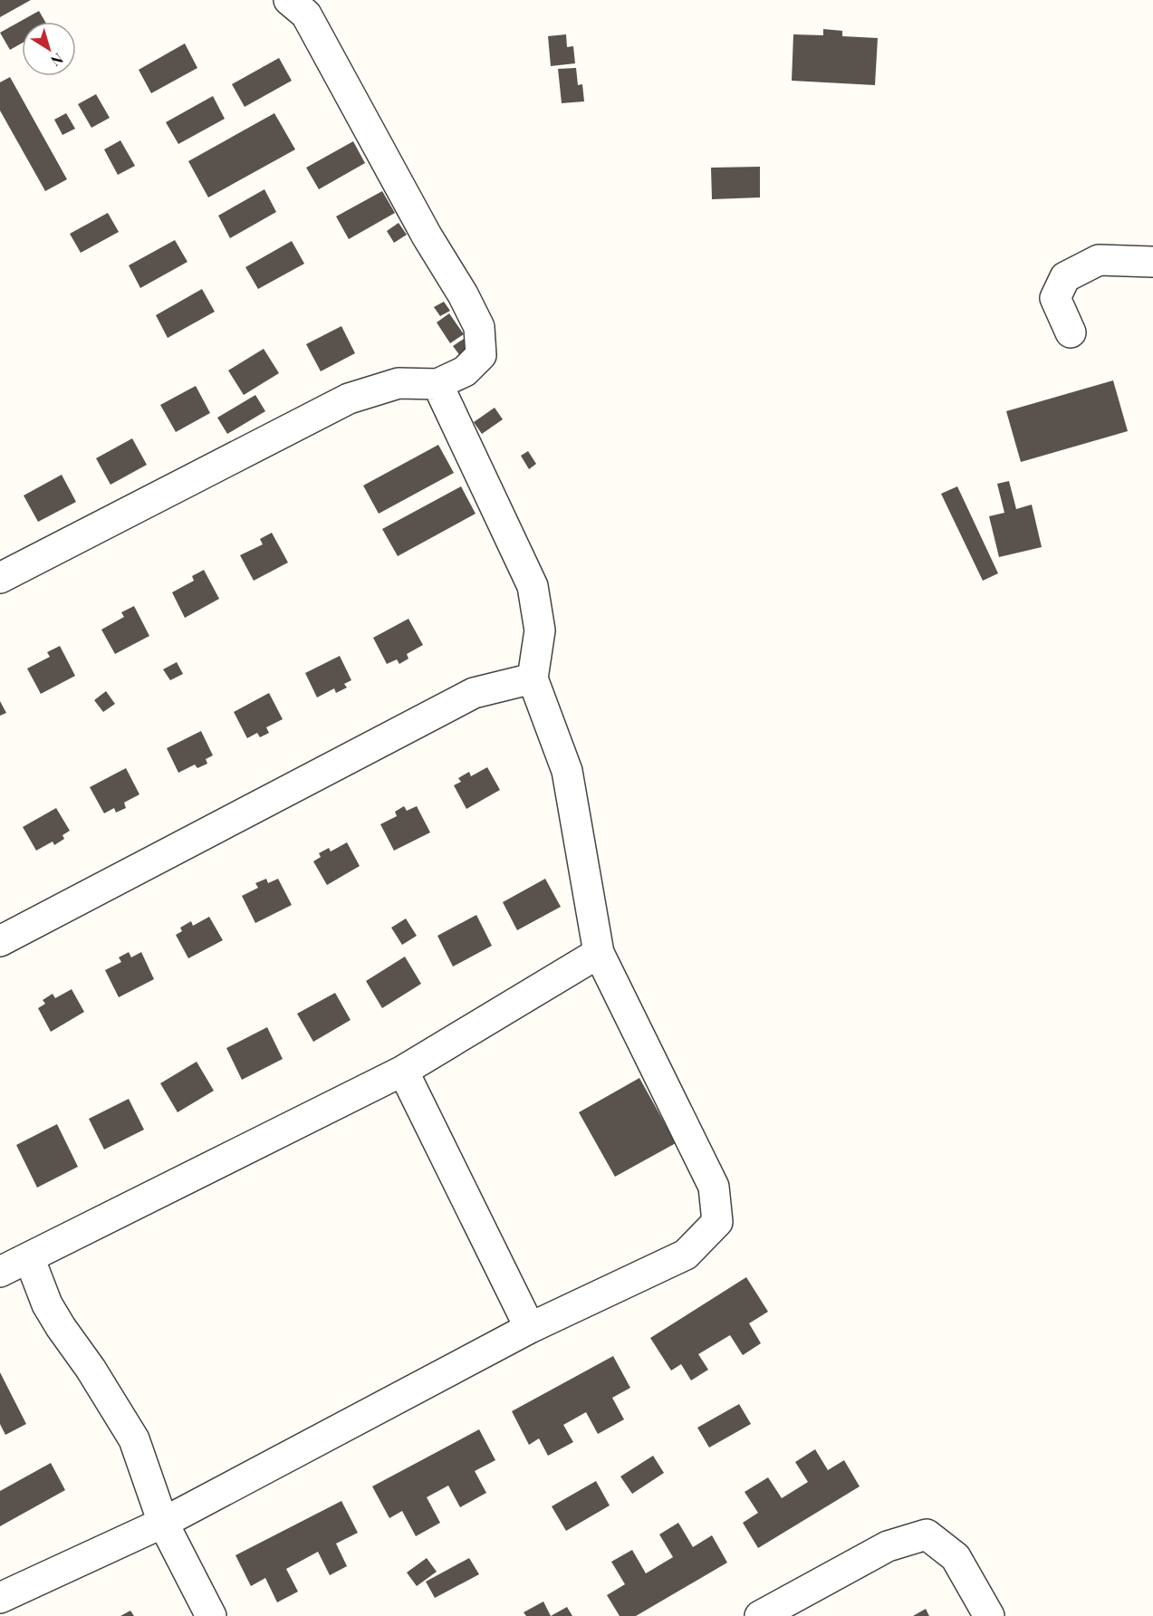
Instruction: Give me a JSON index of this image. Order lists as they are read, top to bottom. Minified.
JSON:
{"north":"bottom right"}
